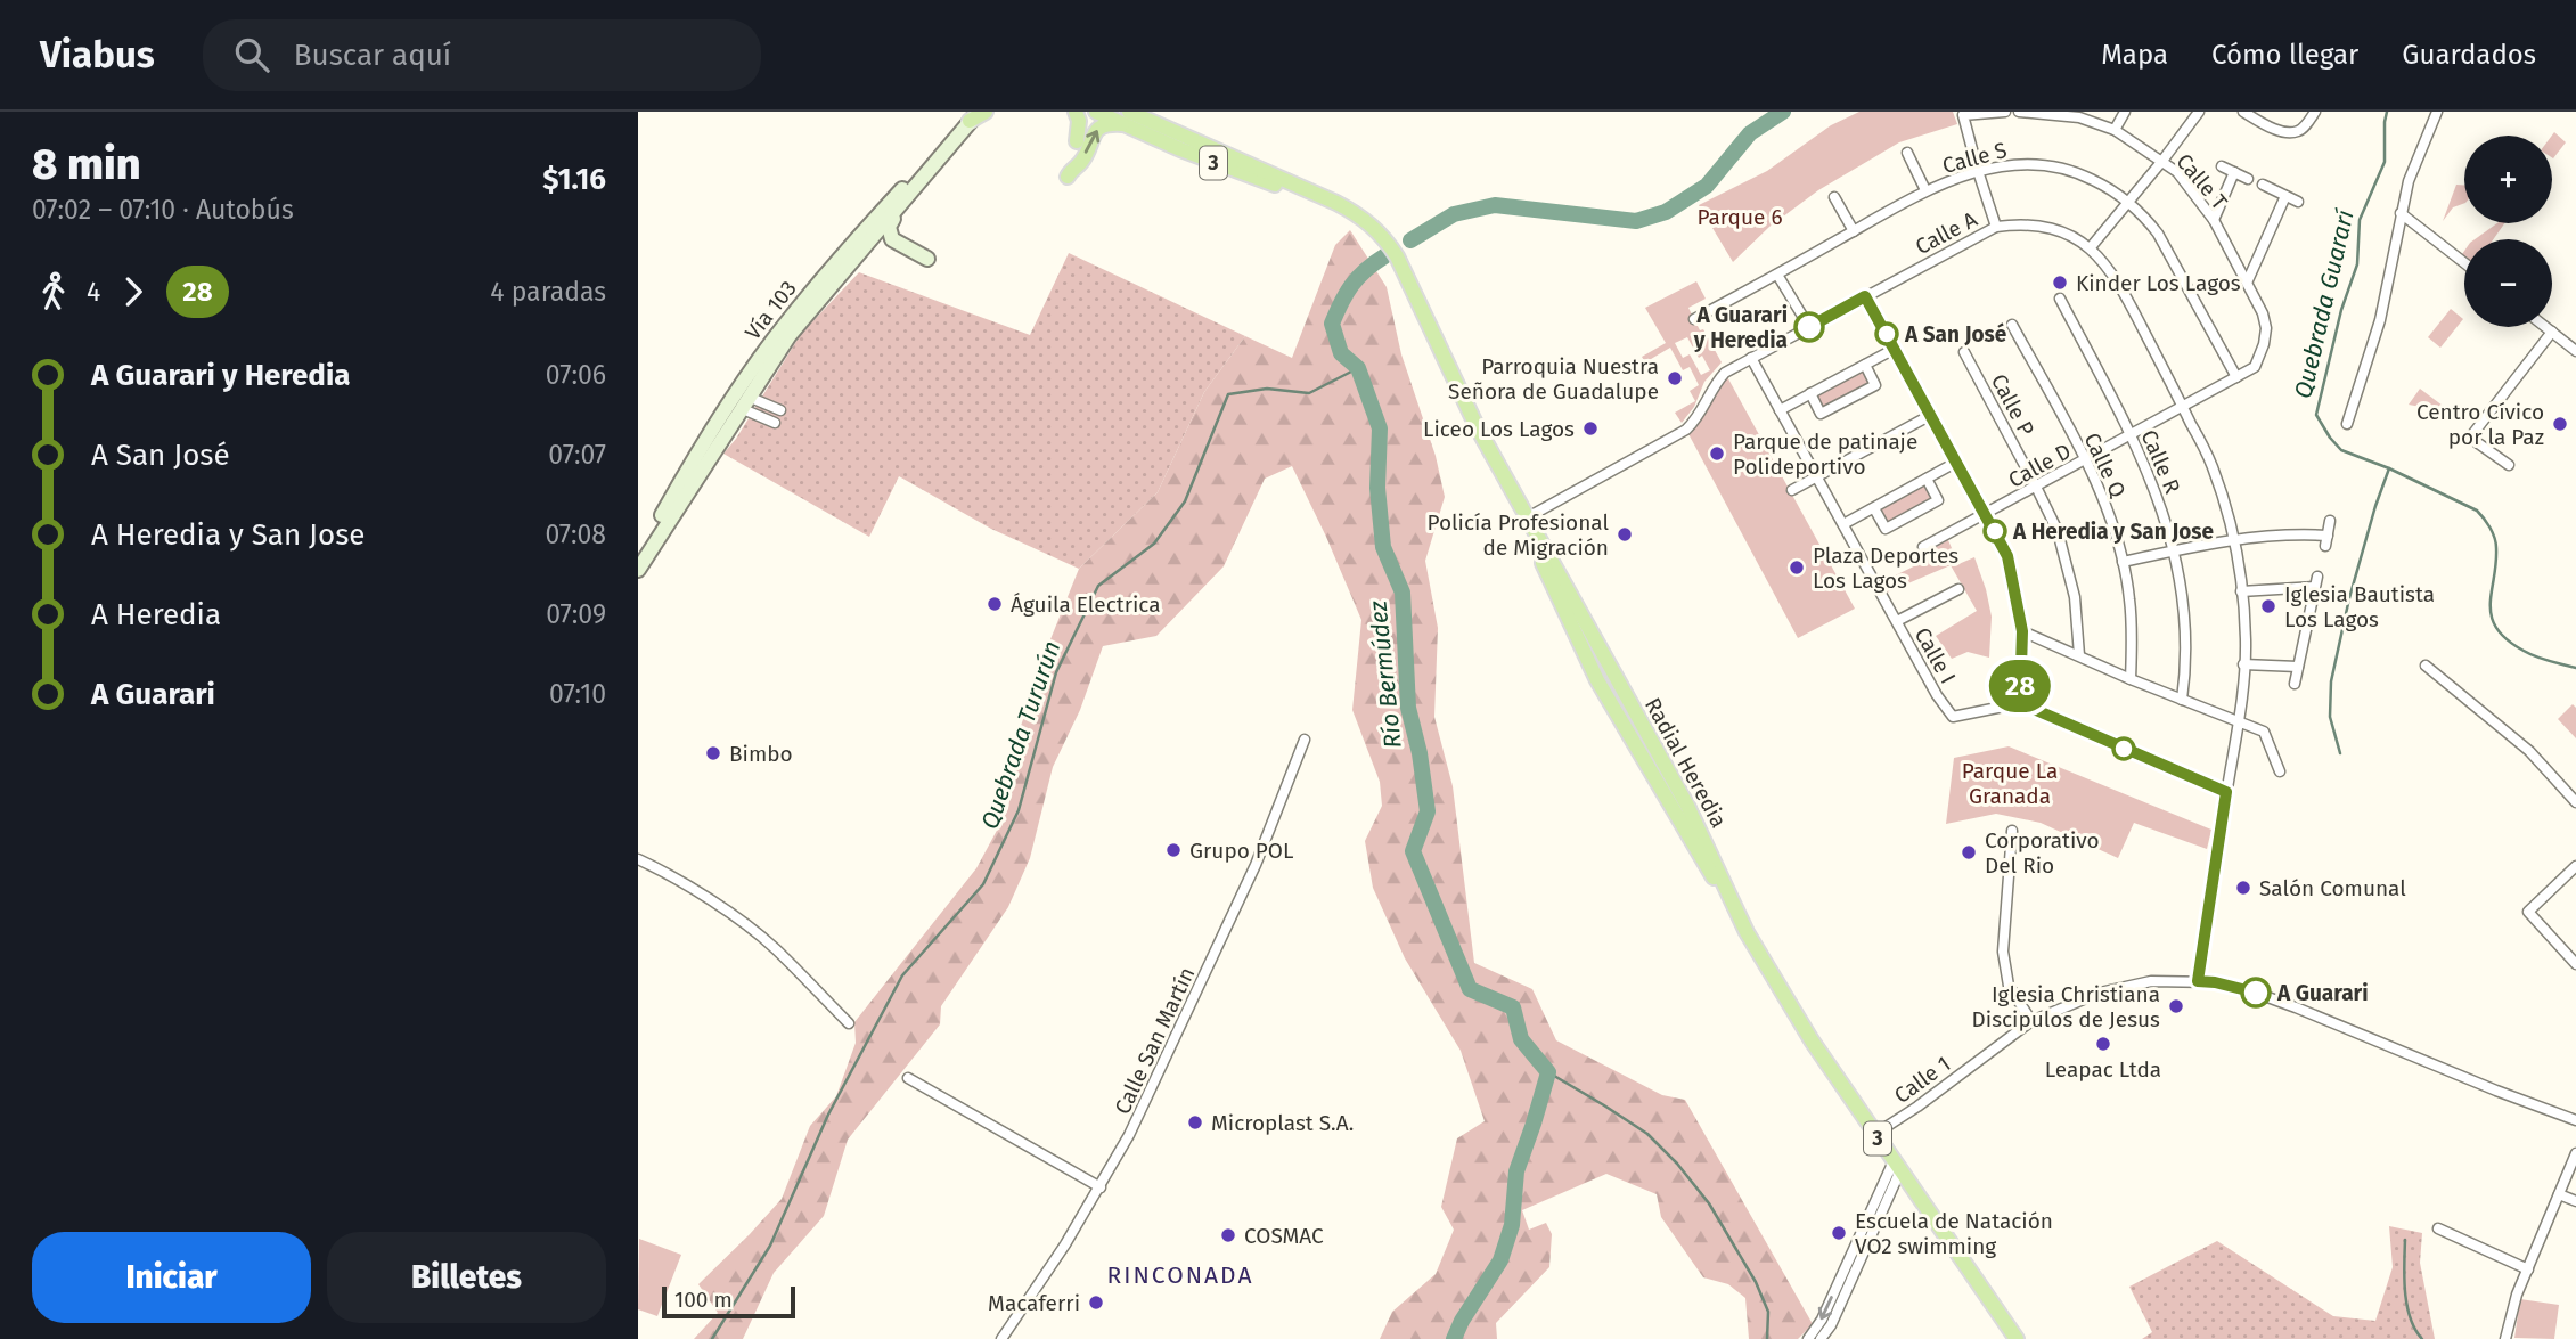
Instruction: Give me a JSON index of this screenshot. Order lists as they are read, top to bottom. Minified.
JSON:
{"streets":{"main road":["3","Vía 103","Radial Heredia"],"street":["Calle S","Calle T","Calle A","Calle P","Calle R","Calle D","Calle Q","Calle I","Calle San Martín","Calle 1"]},"crossings":[["Calle S","Calle D"],["Calle T","Calle D"],["Calle A","Calle D"],["Calle A","Calle I"],["Calle A","Radial Heredia"],["Calle A","Calle 1"],["Calle P","Calle D"],["Calle R","Calle D"],["Calle D","Calle Q"],["Radial Heredia","Calle 1"]],"districts":["RINCONADA"],"water":["Quebrada Guararí","Río Bermúdez","Quebrada Tururún"],"parks":["Parque 6","Parque La Granada"],"places":["Kinder Los Lagos","A Guarari y Heredia","A San José","Parroquia Nuestra Señora de Guadalupe","Centro Cívico por la Paz","Liceo Los Lagos","Parque de patinaje Polideportivo","A Heredia y San Jose","Policía Profesional de Migración","Plaza Deportes Los Lagos","Águila Electrica","Iglesia Bautista Los Lagos","Bimbo","Grupo POL","Corporativo Del Rio","Salón Comunal","A Guarari","Iglesia Christiana Discipulos de Jesus","Leapac Ltda","Microplast S.A.","Escuela de Natación VO2 swimming","COSMAC","Macaferri"],"lines":["bus line 28"],"scale_bar":"100 m","page":{"header":"Viabus","search":"Buscar aquí","nav":["Mapa","Cómo llegar","Guardados"],"heading":["8 min","07:02 – 07:10 · Autobús","$1.16"],"on_map":"28","map_buttons":["+","−"],"legs":["4","28","4 paradas"],"list":[{"name":"A Guarari y Heredia","value":"07:06"},{"name":"A San José","value":"07:07"},{"name":"A Heredia y San Jose","value":"07:08"},{"name":"A Heredia","value":"07:09"},{"name":"A Guarari","value":"07:10"}],"buttons":["Iniciar","Billetes"],"scale":"100 m"}}
